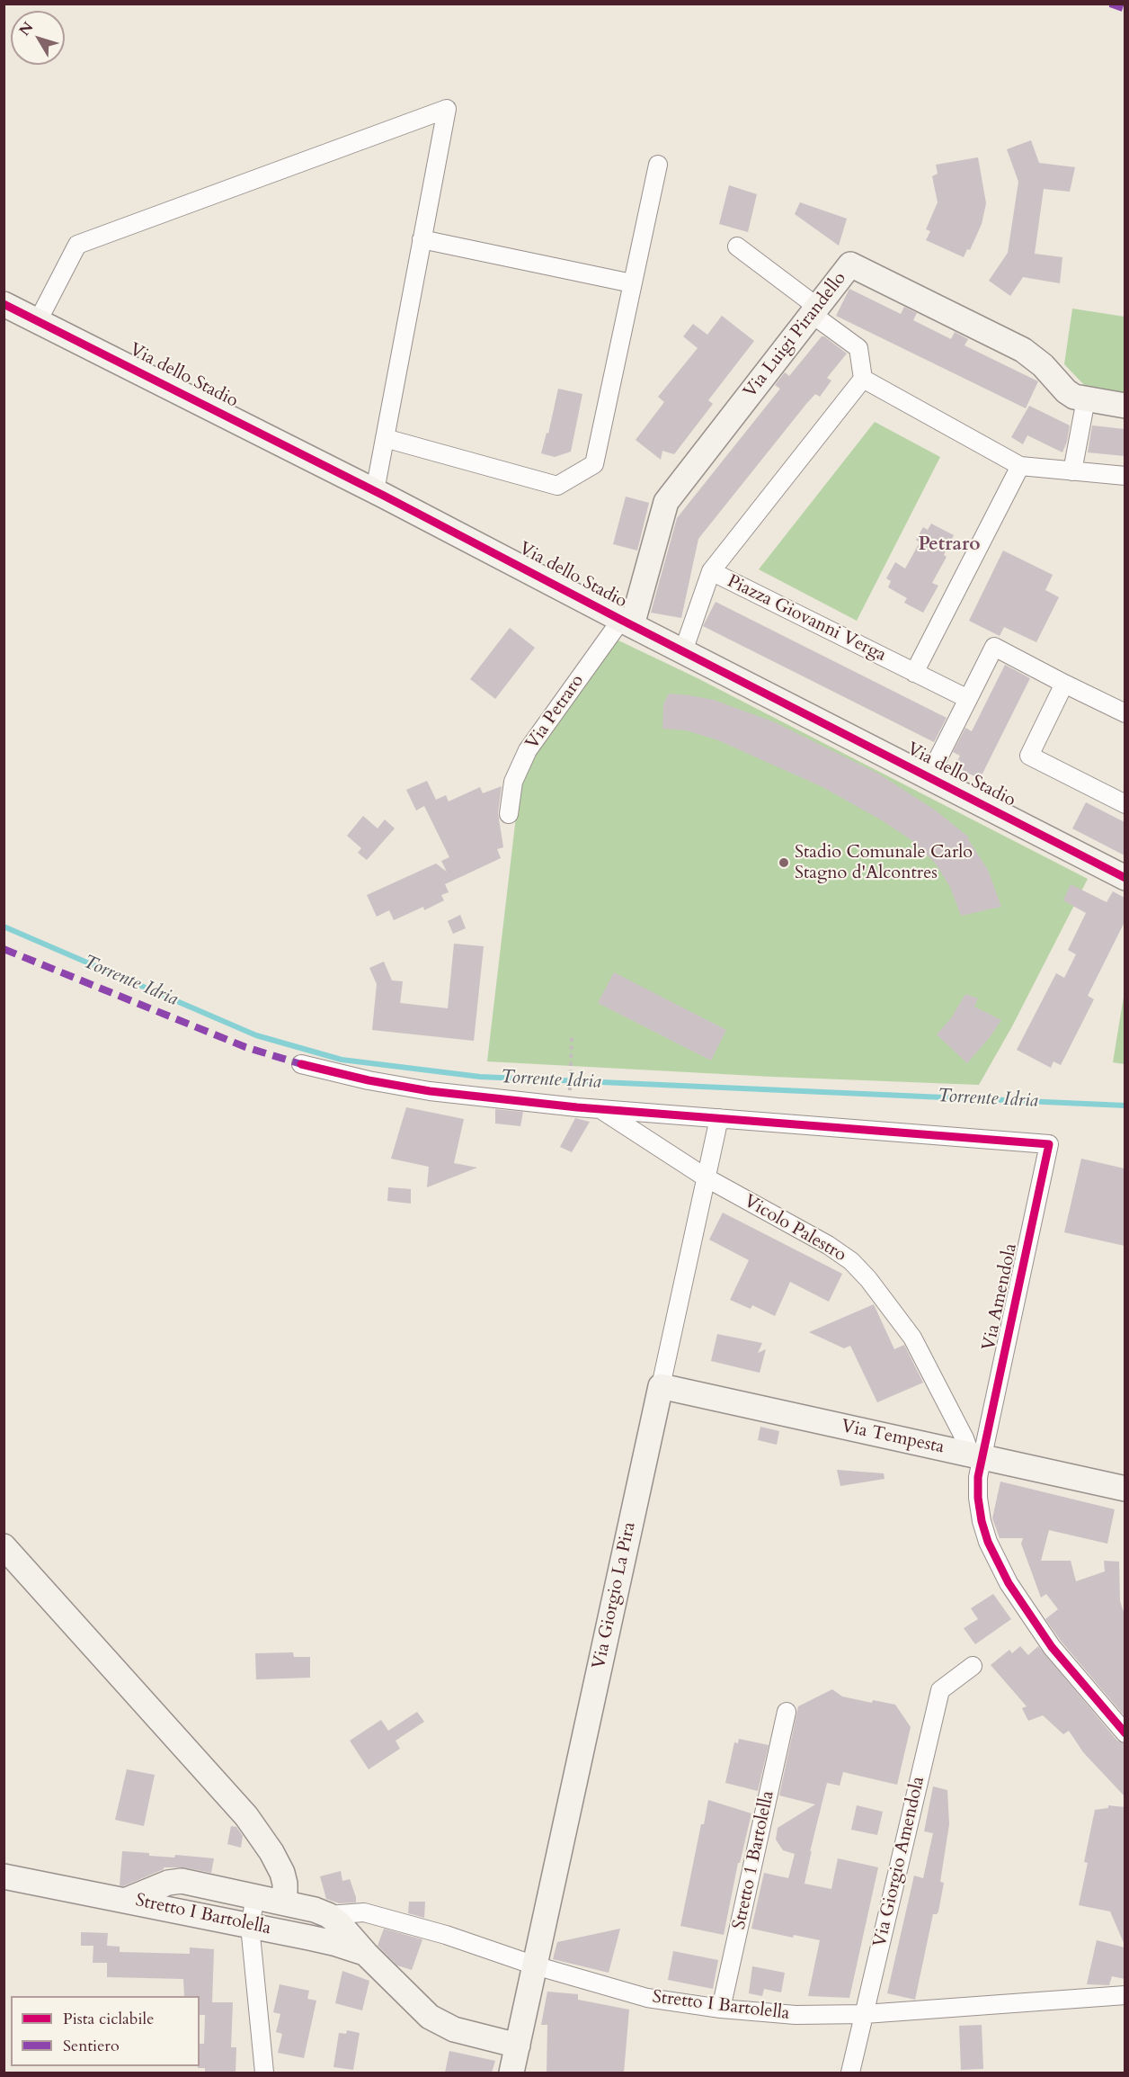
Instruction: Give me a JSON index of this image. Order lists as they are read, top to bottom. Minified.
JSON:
{"streets":{"street":["Via Luigi Pirandello","Via dello Stadio","Piazza Giovanni Verga","Via Petraro","Vicolo Palestro","Via Amendola","Via Tempesta","Via Giorgio La Pira","Stretto 1 Bartolella","Via Giorgio Amendola","Stretto I Bartolella"]},"crossings":[["Via Luigi Pirandello","Via dello Stadio"],["Via Luigi Pirandello","Via Petraro"],["Via dello Stadio","Via Petraro"],["Vicolo Palestro","Via Amendola"],["Vicolo Palestro","Via Tempesta"],["Vicolo Palestro","Via Giorgio La Pira"],["Via Amendola","Via Tempesta"],["Via Amendola","Via Giorgio La Pira"],["Via Tempesta","Via Giorgio La Pira"],["Via Giorgio La Pira","Stretto I Bartolella"],["Stretto 1 Bartolella","Stretto I Bartolella"],["Via Giorgio Amendola","Stretto I Bartolella"]],"districts":["Petraro"],"water":["Torrente Idria"],"places":["Stadio Comunale Carlo Stagno d'Alcontres"],"legend":["Pista ciclabile","Sentiero"],"north":"top left"}
